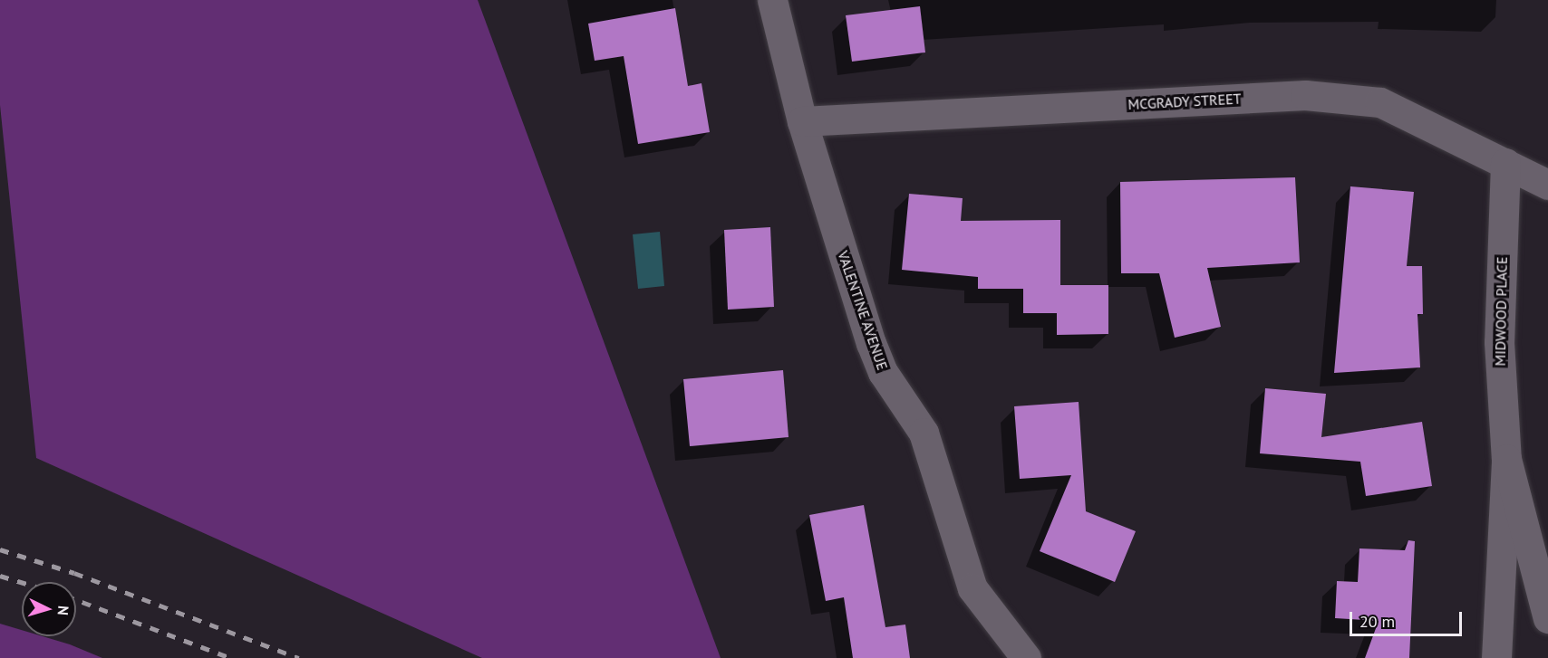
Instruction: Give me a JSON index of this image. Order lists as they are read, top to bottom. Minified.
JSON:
{"streets":{"street":["MCGRADY STREET","VALENTINE AVENUE","MIDWOOD PLACE"]},"crossings":[["MCGRADY STREET","VALENTINE AVENUE"],["MCGRADY STREET","MIDWOOD PLACE"]],"scale_bar":"20 m","north":"right"}
